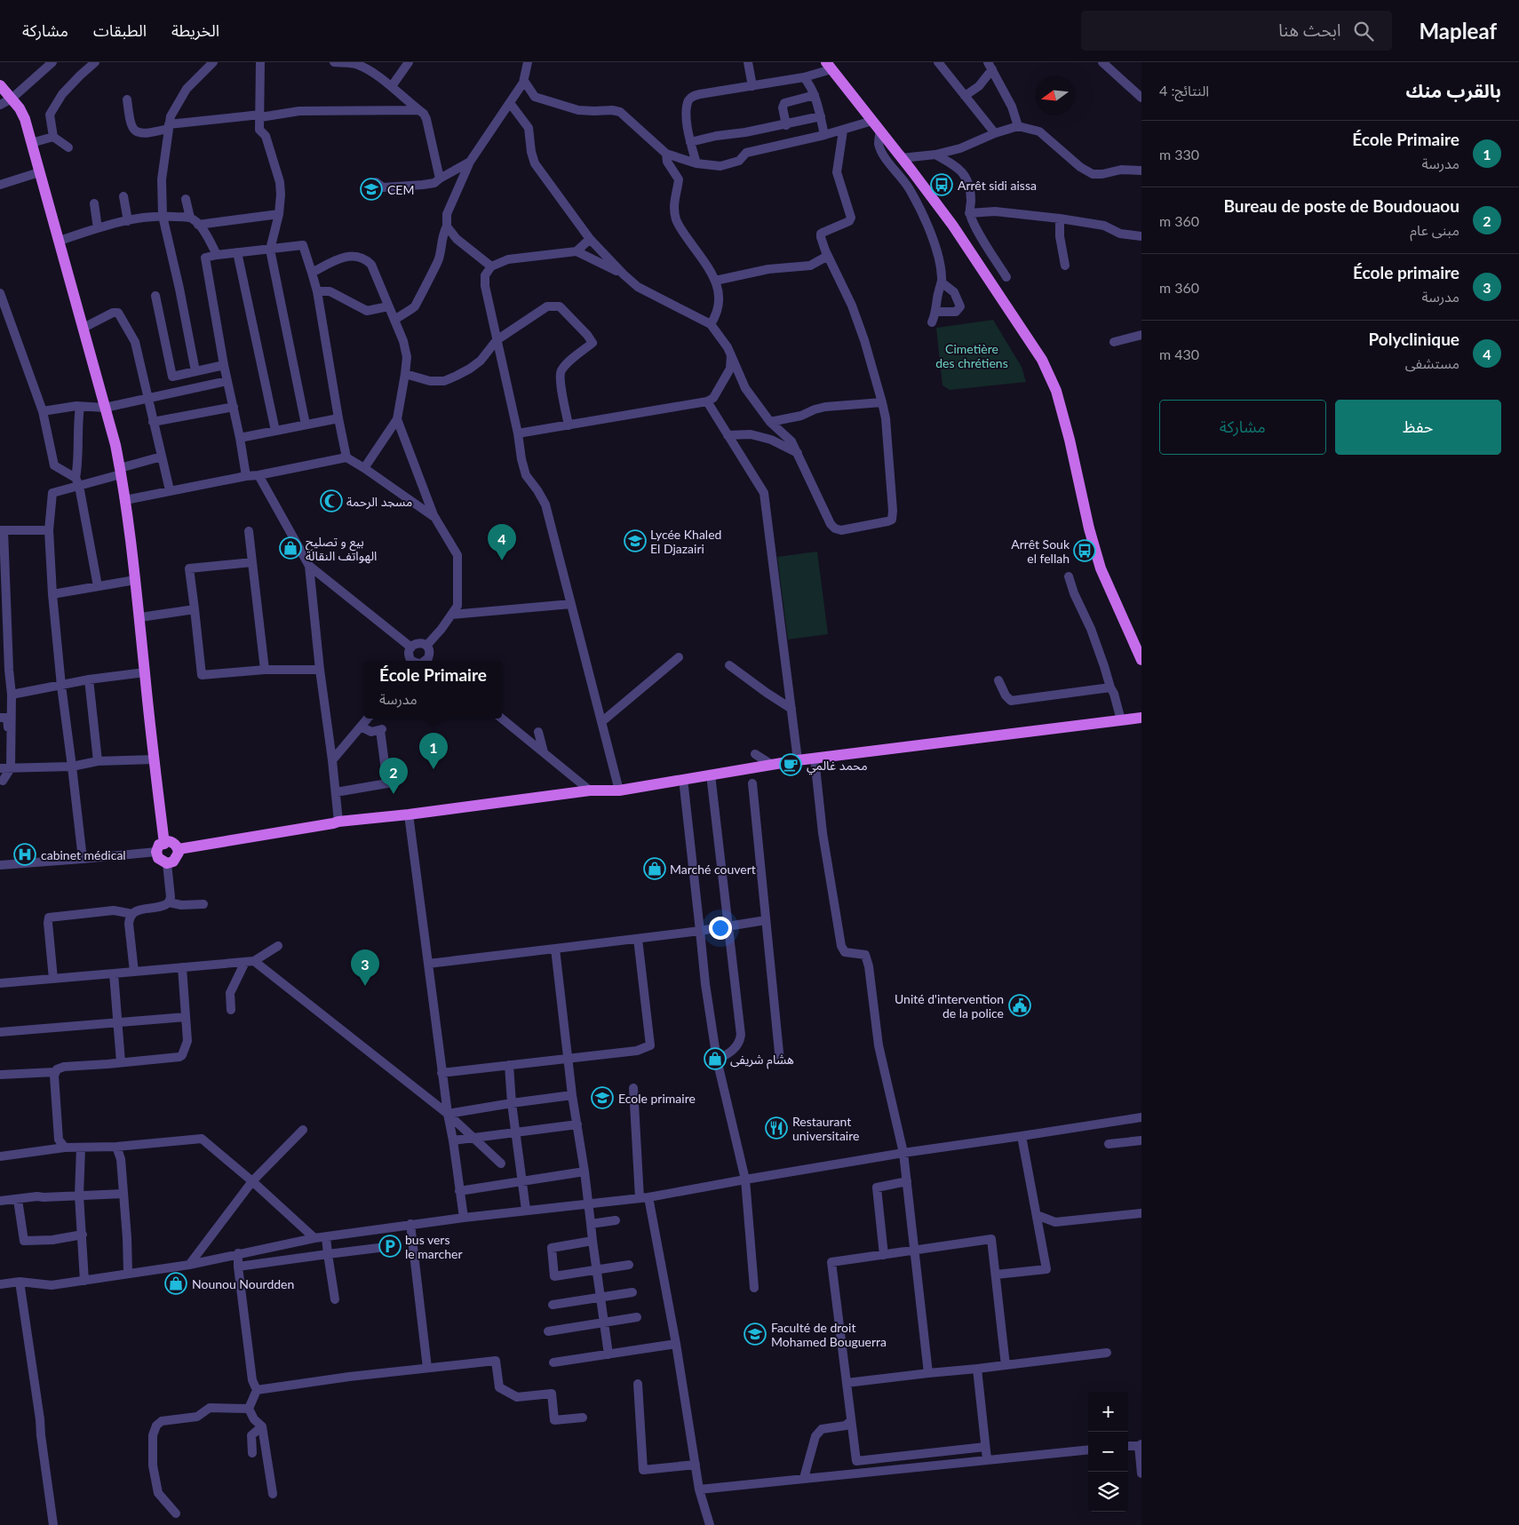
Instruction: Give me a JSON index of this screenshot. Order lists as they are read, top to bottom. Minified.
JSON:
{"parks":["Cimetière des chrétiens"],"places":{"bus stop":["Arrêt sidi aissa","Arrêt Souk el fellah"],"school or university":["CEM","Lycée Khaled El Djazairi","Ecole primaire","Faculté de droit Mohamed Bouguerra"],"mosque":["مسجد الرحمة"],"shop":["بيع و تصليح الهواتف النقالة","Marché couvert","هشام شريفى","Nounou Nourdden"],"cafe":["محمد غالمي"],"hospital":["cabinet médical"],"public building":["Unité d'intervention de la police"],"restaurant":["Restaurant universitaire"],"parking":["bus vers le marcher"]},"north":"left","page":{"header":"Mapleaf","search":"ابحث هنا","nav":["الخريطة","الطبقات","مشاركة"],"heading":["بالقرب منك","النتائج: 4"],"list":[{"mark":"1","name":"École Primaire","note":"مدرسة","value":"330 m"},{"mark":"2","name":"Bureau de poste de Boudouaou","note":"مبنى عام","value":"360 m"},{"mark":"3","name":"École primaire","note":"مدرسة","value":"360 m"},{"mark":"4","name":"Polyclinique","note":"مستشفى","value":"430 m"}],"buttons":["حفظ","مشاركة"],"pins":["4","1","2","3"],"popup":["École Primaire","مدرسة"],"map_buttons":["+","−"]}}
